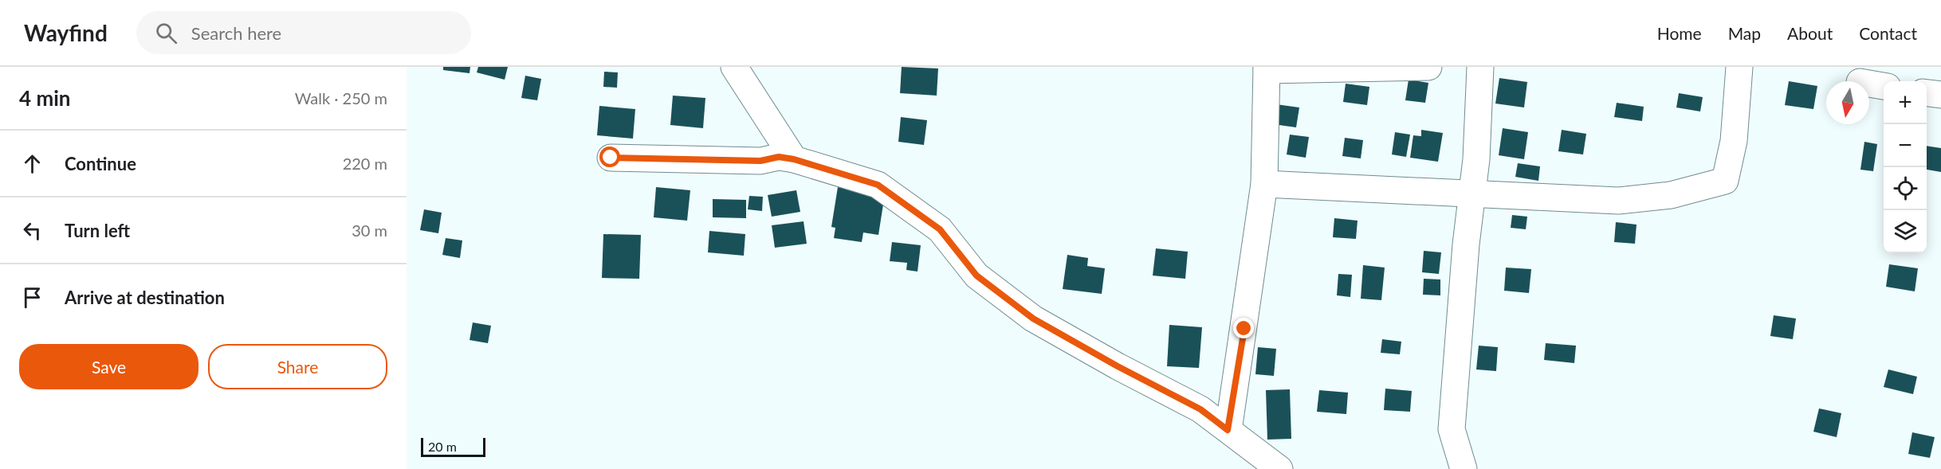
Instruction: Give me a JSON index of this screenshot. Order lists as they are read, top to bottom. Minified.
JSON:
{"scale_bar":"20 m","north":"bottom","page":{"header":"Wayfind","search":"Search here","nav":["Home","Map","About","Contact"],"heading":["4 min","Walk · 250 m"],"map_buttons":["+","−"],"list":[["Continue","220 m"],["Turn left","30 m"],"Arrive at destination"],"buttons":["Save","Share"],"scale":"20 m"}}
